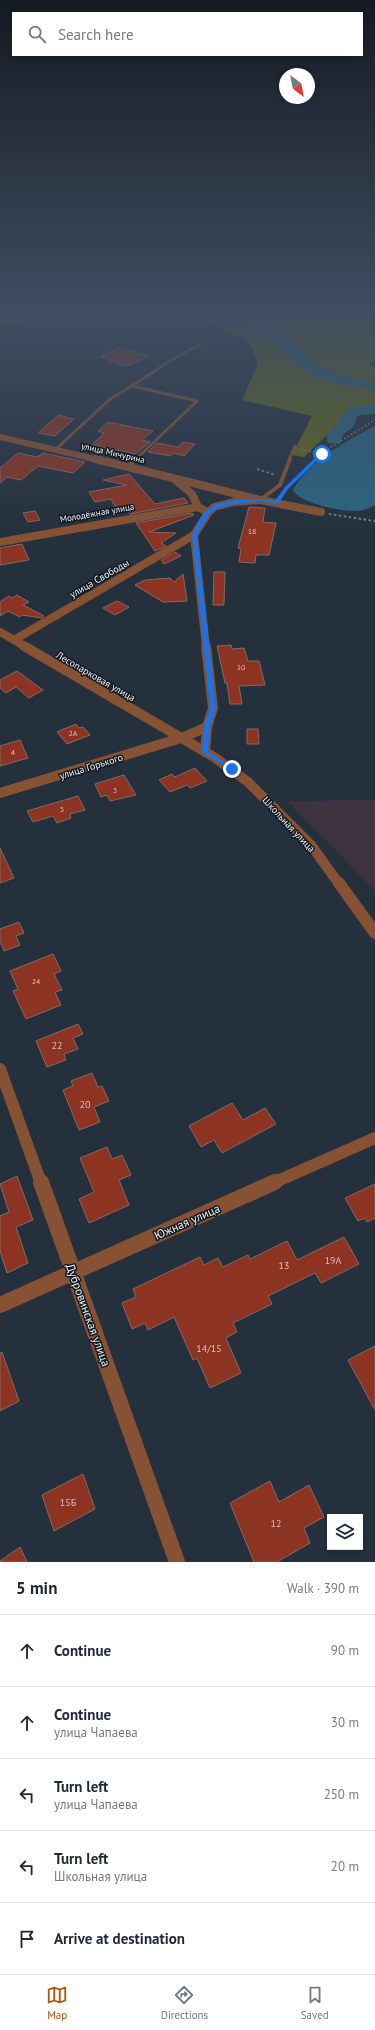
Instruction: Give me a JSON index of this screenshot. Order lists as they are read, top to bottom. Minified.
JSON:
{"streets":{"street":["улица Мичурина","Молодёжная улица","улица Свободы","Лесопарковая улица","улица Горького","Школьная улица","Южная улица","Дубровинская улица"]},"crossings":[["улица Мичурина","Молодёжная улица"],["улица Свободы","Лесопарковая улица"],["Лесопарковая улица","улица Горького"],["Лесопарковая улица","Школьная улица"],["улица Горького","Школьная улица"],["Южная улица","Дубровинская улица"]],"house_numbers":["18","10","2А","4","3","5","24","22","20","19А","13","14/15","15Б","12"],"north":"bottom right","page":{"search":"Search here","heading":["5 min","Walk · 390 m"],"list":[["Continue","90 m"],["Continue","улица Чапаева","30 m"],["Turn left","улица Чапаева","250 m"],["Turn left","Школьная улица","20 m"],"Arrive at destination"],"nav":["Map","Directions","Saved"]}}
